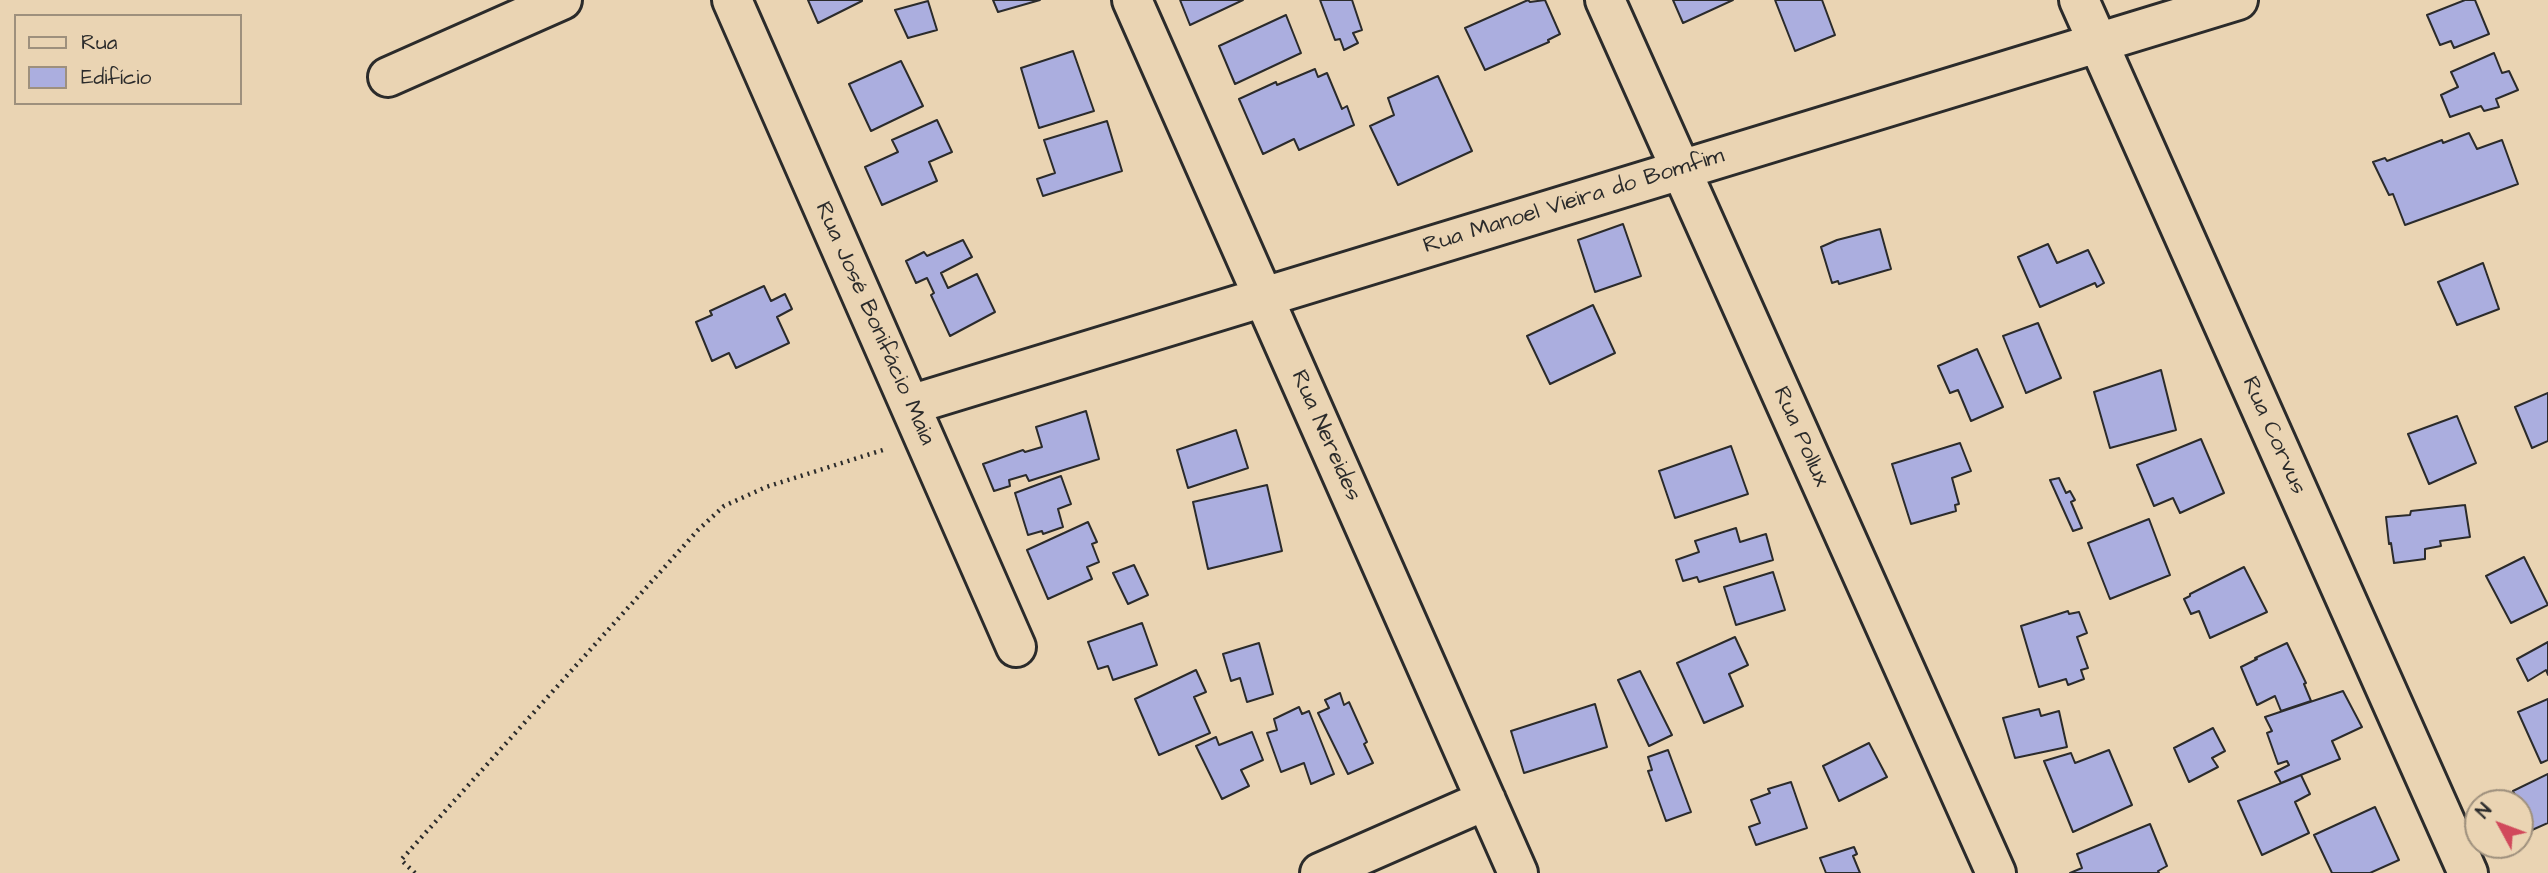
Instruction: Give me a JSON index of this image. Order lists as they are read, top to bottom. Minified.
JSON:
{"streets":{"street":["Rua Manoel Vieira do Bomfim","Rua José Bonifácio Maia","Rua Nereides","Rua Corvus","Rua Pollux"]},"crossings":[["Rua Manoel Vieira do Bomfim","Rua José Bonifácio Maia"],["Rua Manoel Vieira do Bomfim","Rua Nereides"],["Rua Manoel Vieira do Bomfim","Rua Corvus"],["Rua Manoel Vieira do Bomfim","Rua Pollux"]],"legend":["Rua","Edifício"],"north":"top left"}
